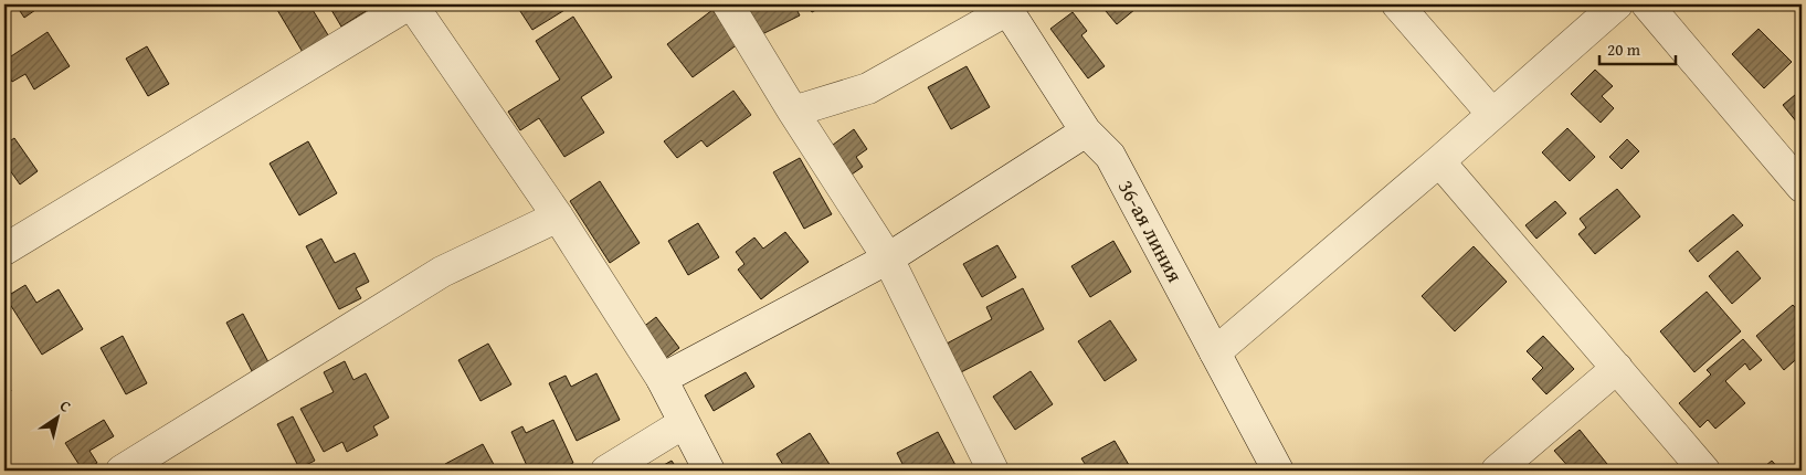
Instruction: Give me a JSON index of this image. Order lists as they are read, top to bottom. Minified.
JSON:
{"streets":{"street":["36-ая линия"]},"scale_bar":"20 m","north":"top right"}
